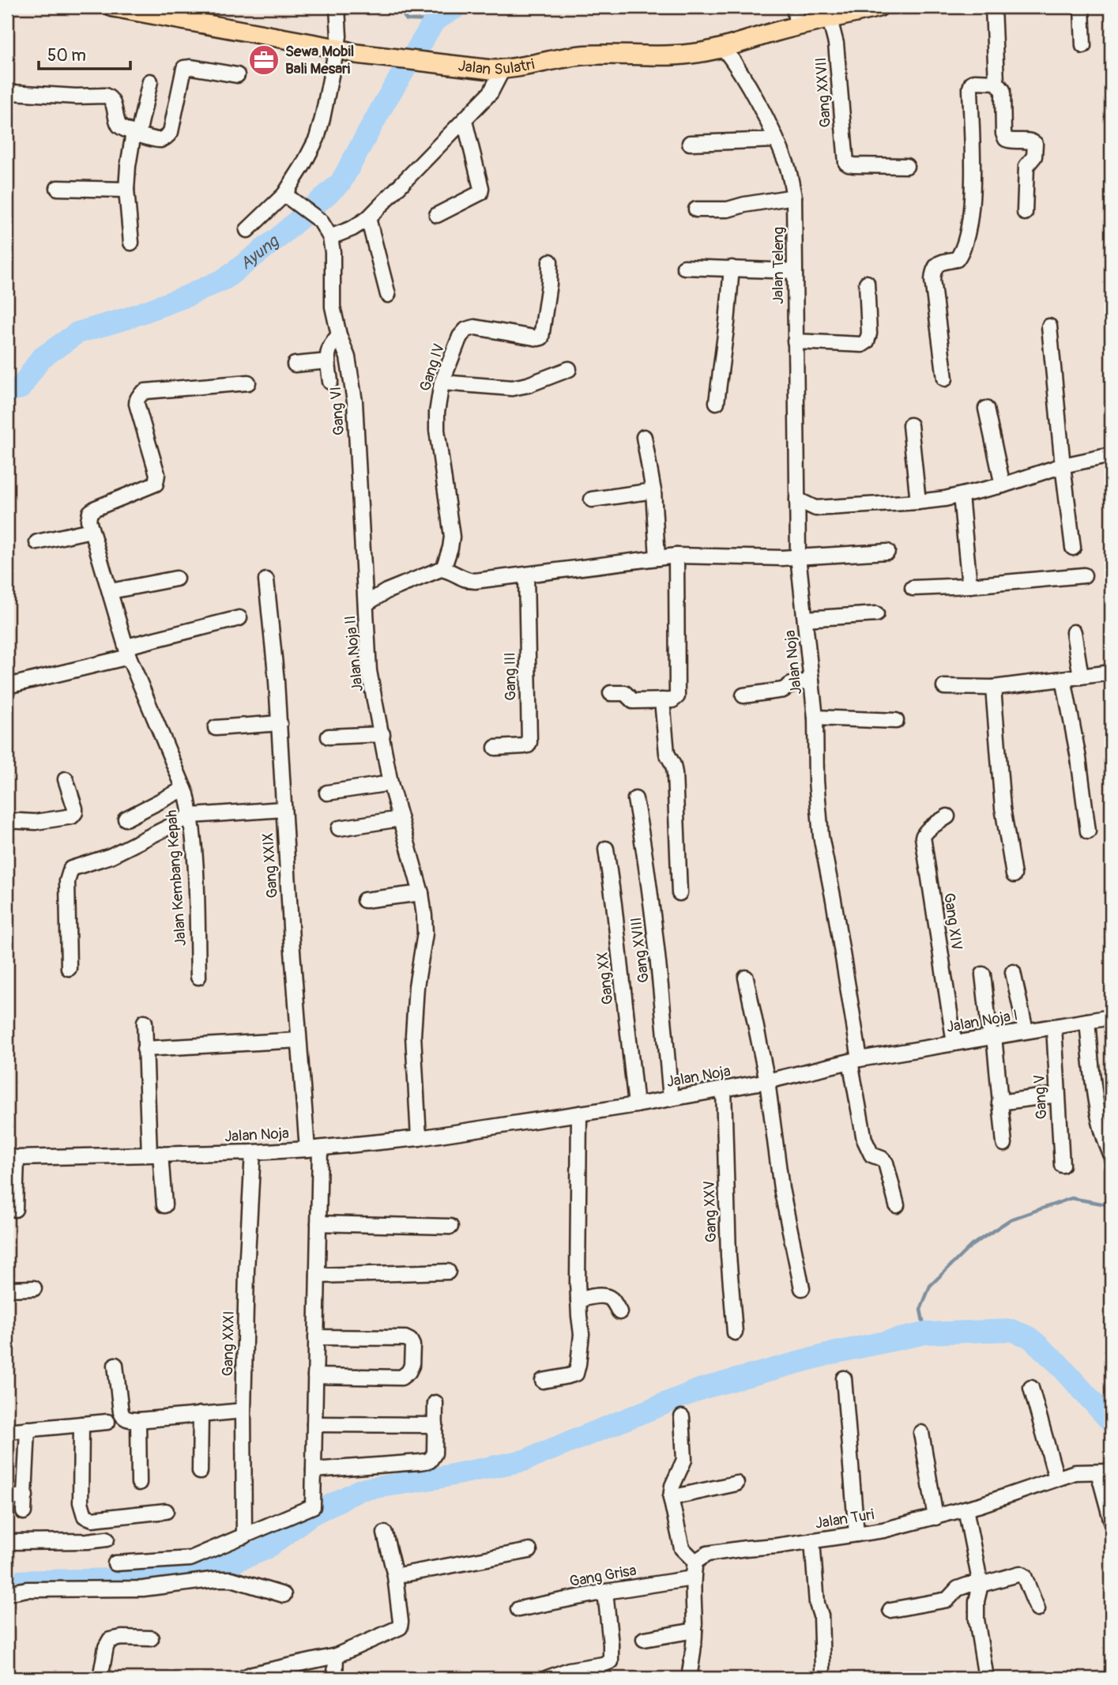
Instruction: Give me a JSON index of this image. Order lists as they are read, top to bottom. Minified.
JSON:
{"streets":{"main road":["Jalan Sulatri"],"street":["Gang XXVII","Jalan Teleng","Gang IV","Gang VI","Jalan Noja II","Jalan Noja","Gang III","Gang XXIX","Jalan Kembang Kepah","Gang XIV","Gang XVIII","Gang XX","Jalan Noja I","Gang V","Gang XXV","Gang XXXI","Jalan Turi","Gang Grisa"]},"crossings":[["Jalan Sulatri","Gang XXVII"],["Jalan Sulatri","Jalan Teleng"],["Jalan Teleng","Jalan Noja"],["Gang IV","Jalan Noja II"],["Gang VI","Jalan Noja II"],["Jalan Noja II","Jalan Noja"],["Jalan Noja","Gang XXIX"],["Jalan Noja","Gang XVIII"],["Jalan Noja","Gang XX"],["Jalan Noja","Jalan Noja I"],["Jalan Noja","Gang XXV"],["Jalan Noja","Gang XXXI"],["Gang XXIX","Gang XXXI"],["Gang XIV","Jalan Noja I"],["Jalan Noja I","Gang V"]],"water":["Ayung"],"places":{"office":["Sewa Mobil Bali Mesari"]},"scale_bar":"50 m"}
